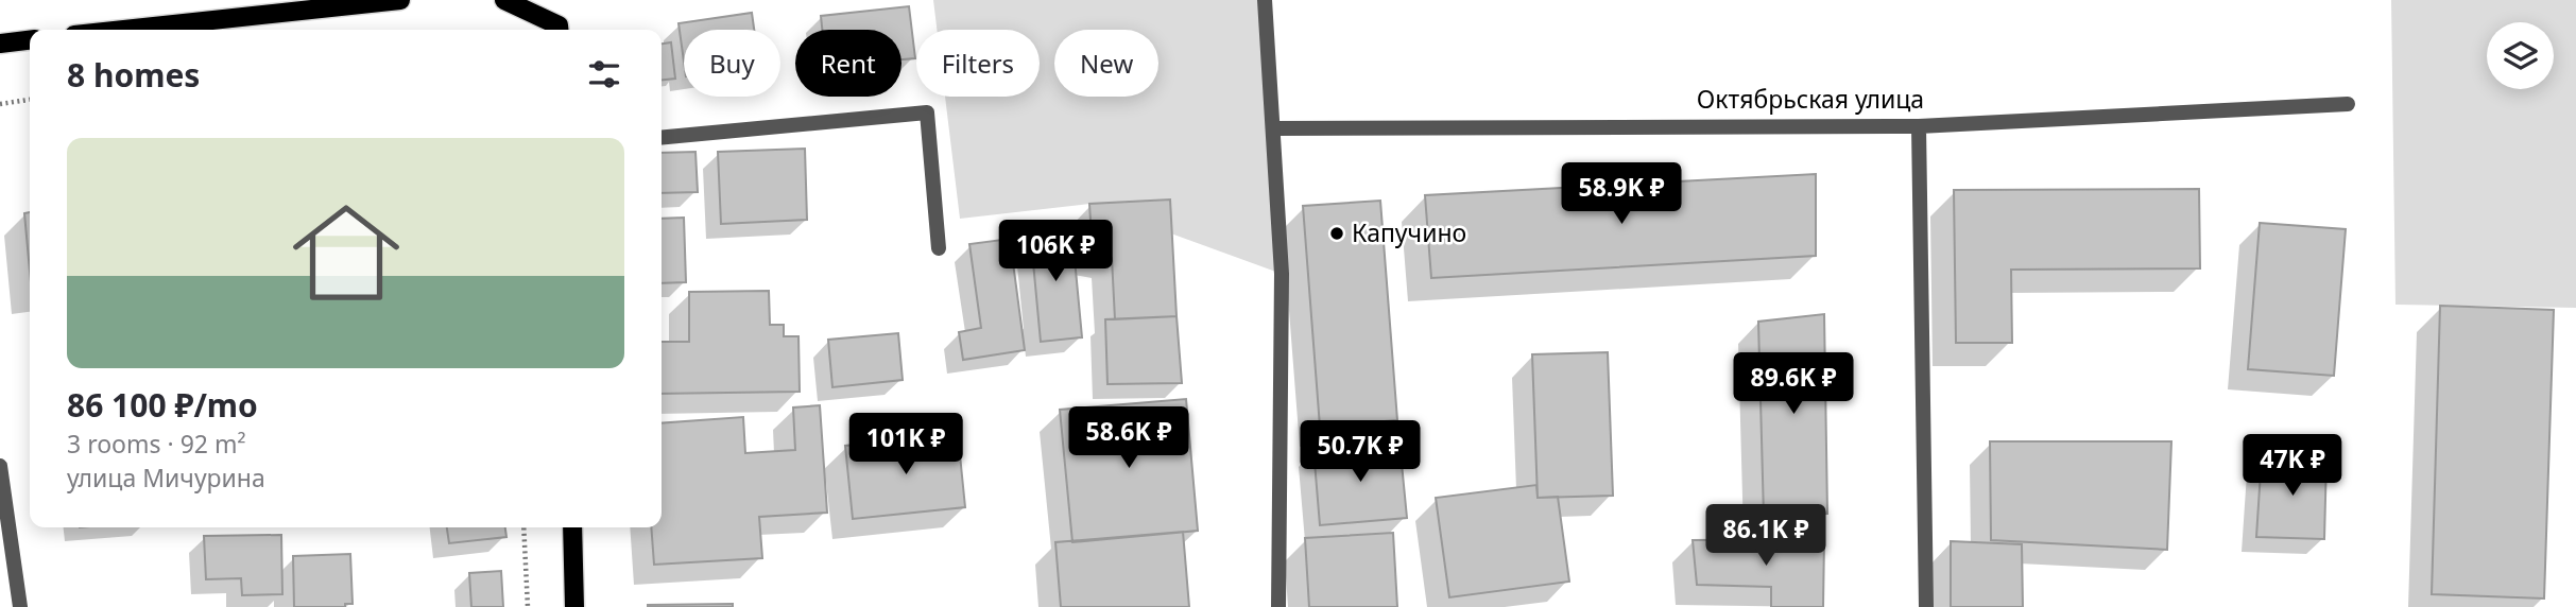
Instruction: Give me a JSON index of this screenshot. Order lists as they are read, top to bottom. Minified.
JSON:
{"streets":{"street":["Октябрьская улица"]},"places":["Капучино"],"page":{"chip":["Buy","Rent","Filters","New"],"heading":"8 homes","list":[{"name":"86 100 ₽/mo","note":"3 rooms · 92 m² · улица Мичурина"}],"price":["58.9K ₽","106K ₽","89.6K ₽","58.6K ₽","101K ₽","50.7K ₽","47K ₽","86.1K ₽"]}}
